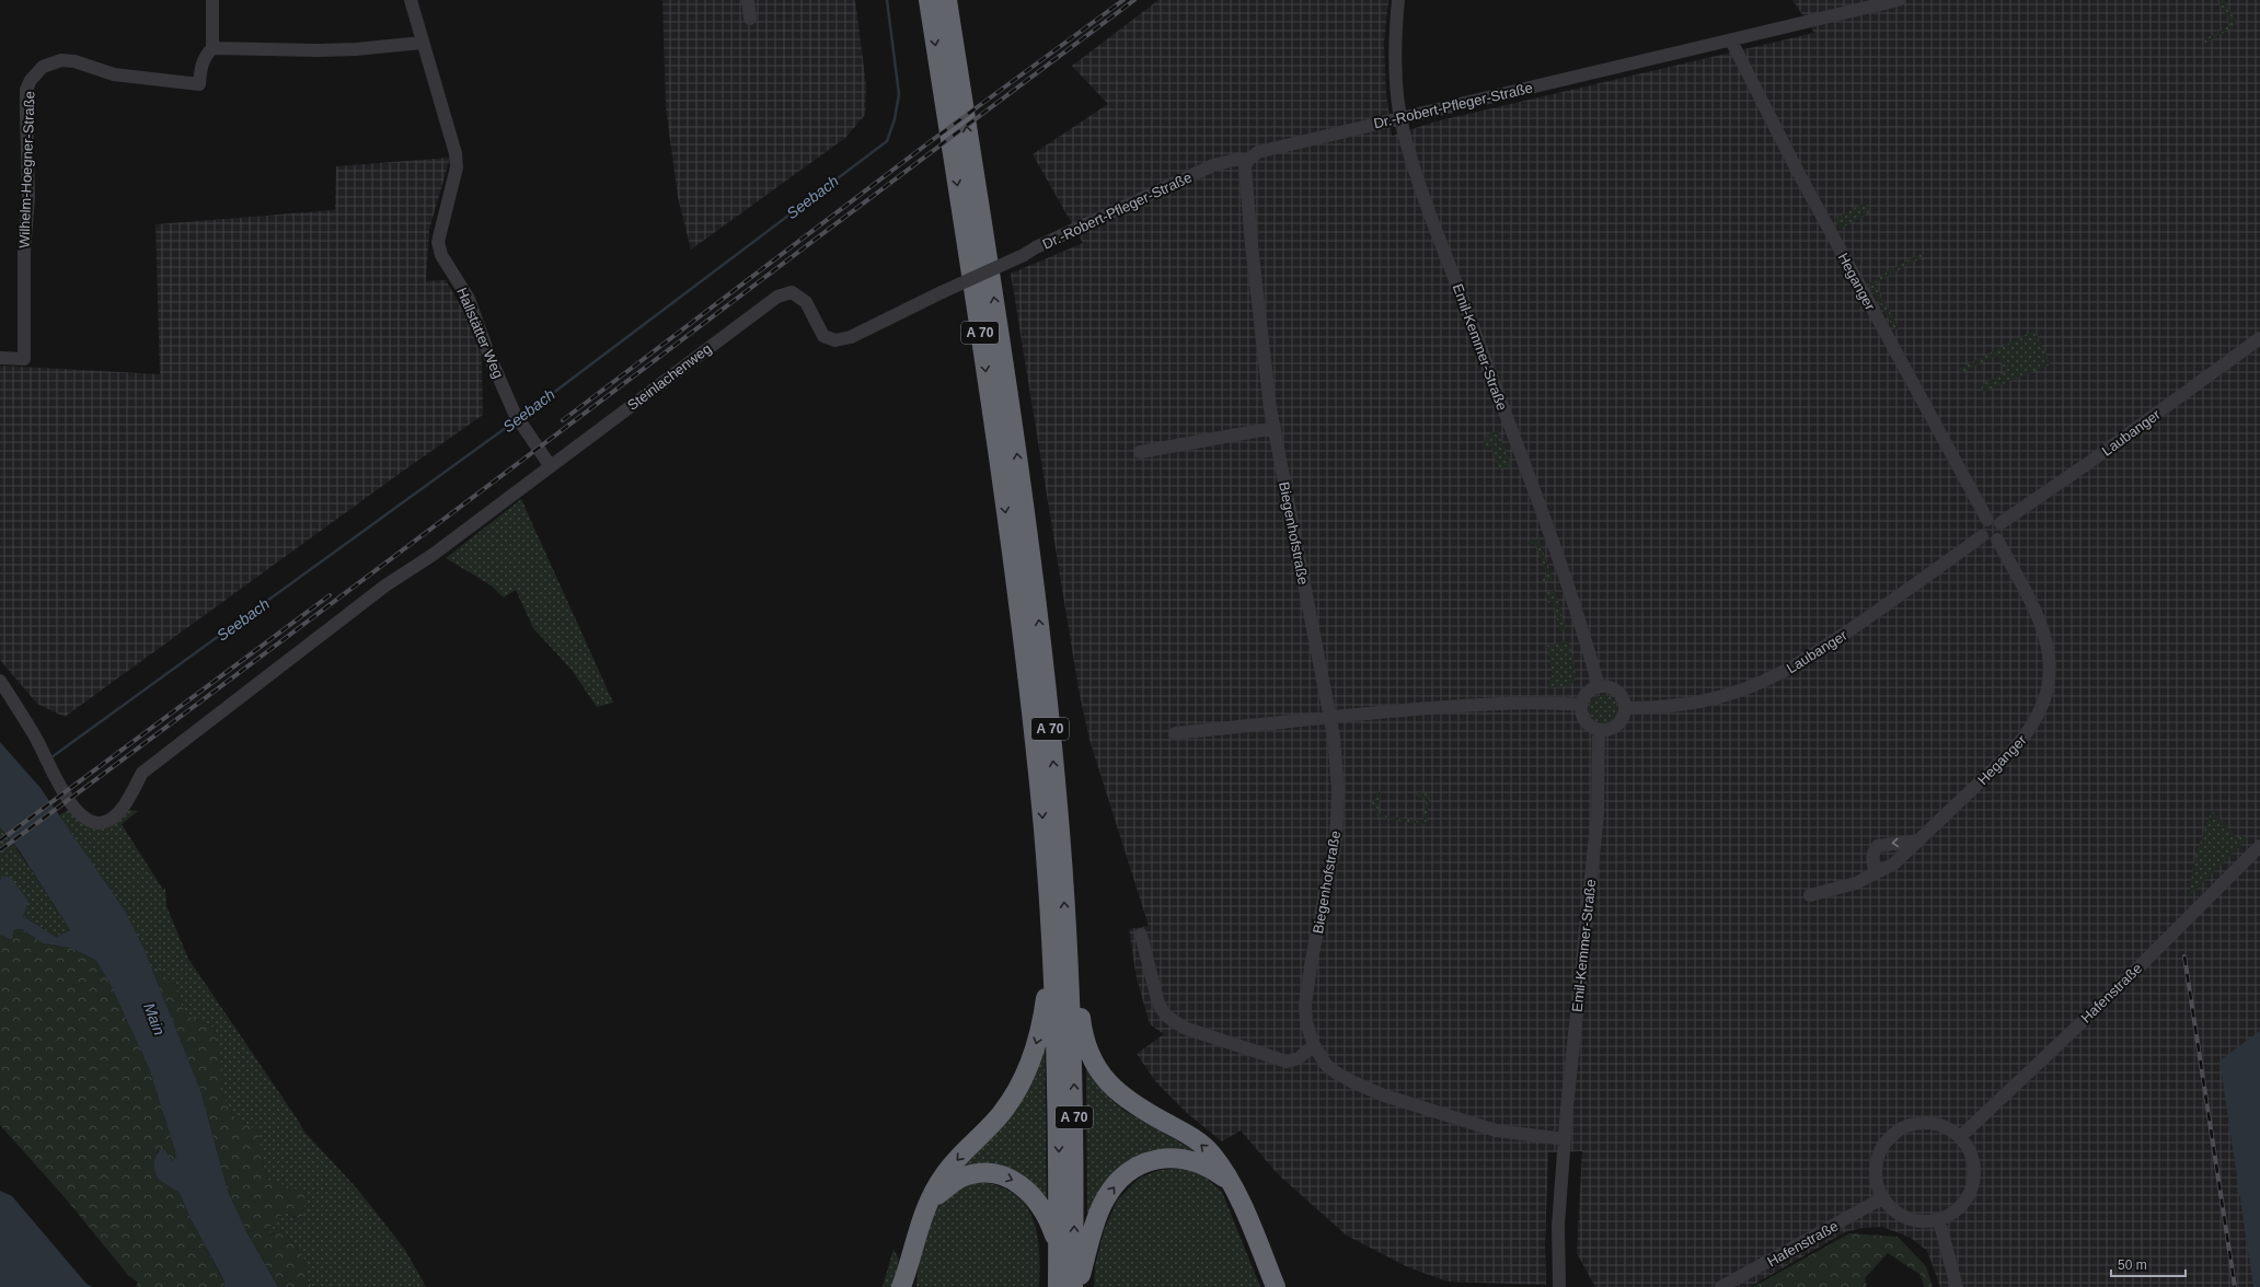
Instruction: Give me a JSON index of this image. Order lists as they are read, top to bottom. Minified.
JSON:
{"streets":{"highway":["A 70"],"street":["Dr.-Robert-Pfleger-Straße","Wilhelm-Hoegner-Straße","Heganger","Hallstätter Weg","Emil-Kemmer-Straße","Steinlachenweg","Laubanger","Biegenhofstraße","Hafenstraße"]},"crossings":[["Dr.-Robert-Pfleger-Straße","Heganger"],["Dr.-Robert-Pfleger-Straße","Emil-Kemmer-Straße"],["Dr.-Robert-Pfleger-Straße","Steinlachenweg"],["Dr.-Robert-Pfleger-Straße","Biegenhofstraße"],["Heganger","Laubanger"],["Hallstätter Weg","Steinlachenweg"],["Emil-Kemmer-Straße","Laubanger"],["Emil-Kemmer-Straße","Biegenhofstraße"]],"water":["Seebach","Main"],"scale_bar":"50 m"}
